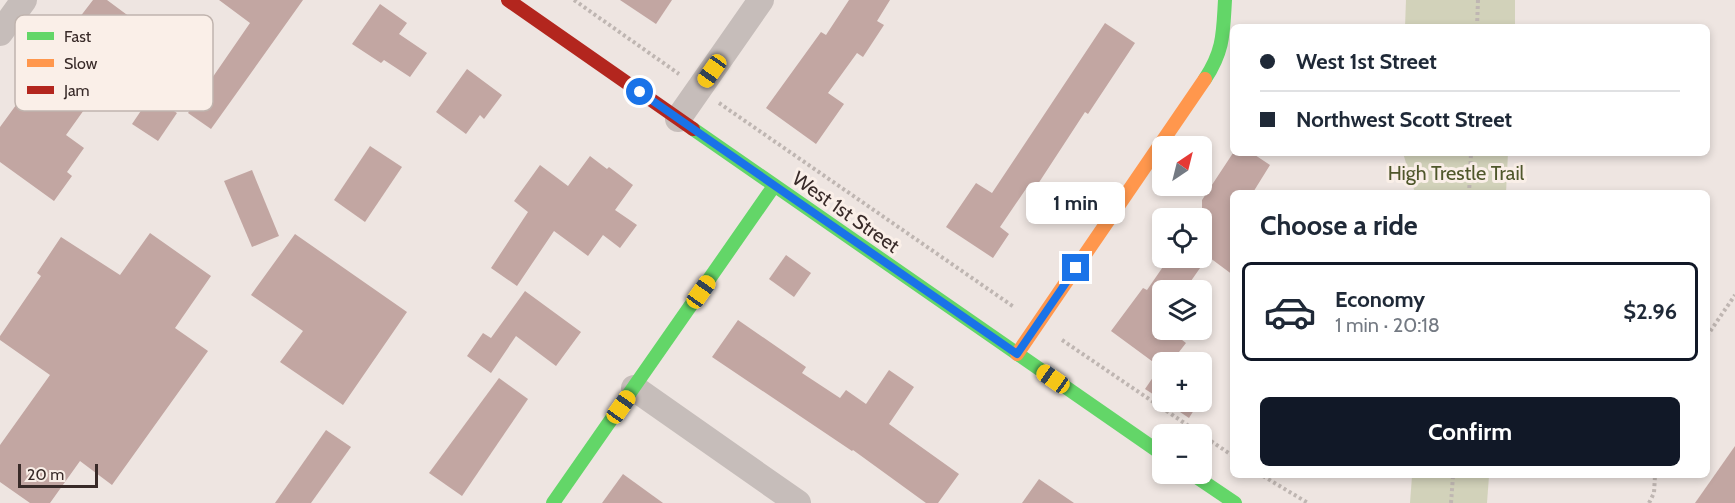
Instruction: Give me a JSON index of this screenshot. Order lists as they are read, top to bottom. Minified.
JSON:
{"streets":{"main road":["West 1st Street"]},"parks":["High Trestle Trail"],"legend":["Fast","Slow","Jam"],"scale_bar":"20 m","north":"top right","page":{"banner":["West 1st Street","Northwest Scott Street"],"map_buttons":["+","−"],"bubble":"1 min","heading":"Choose a ride","list":[{"name":"Economy","note":"1 min · 20:18","value":"$2.96"}],"buttons":"Confirm","scale":"20 m"}}
